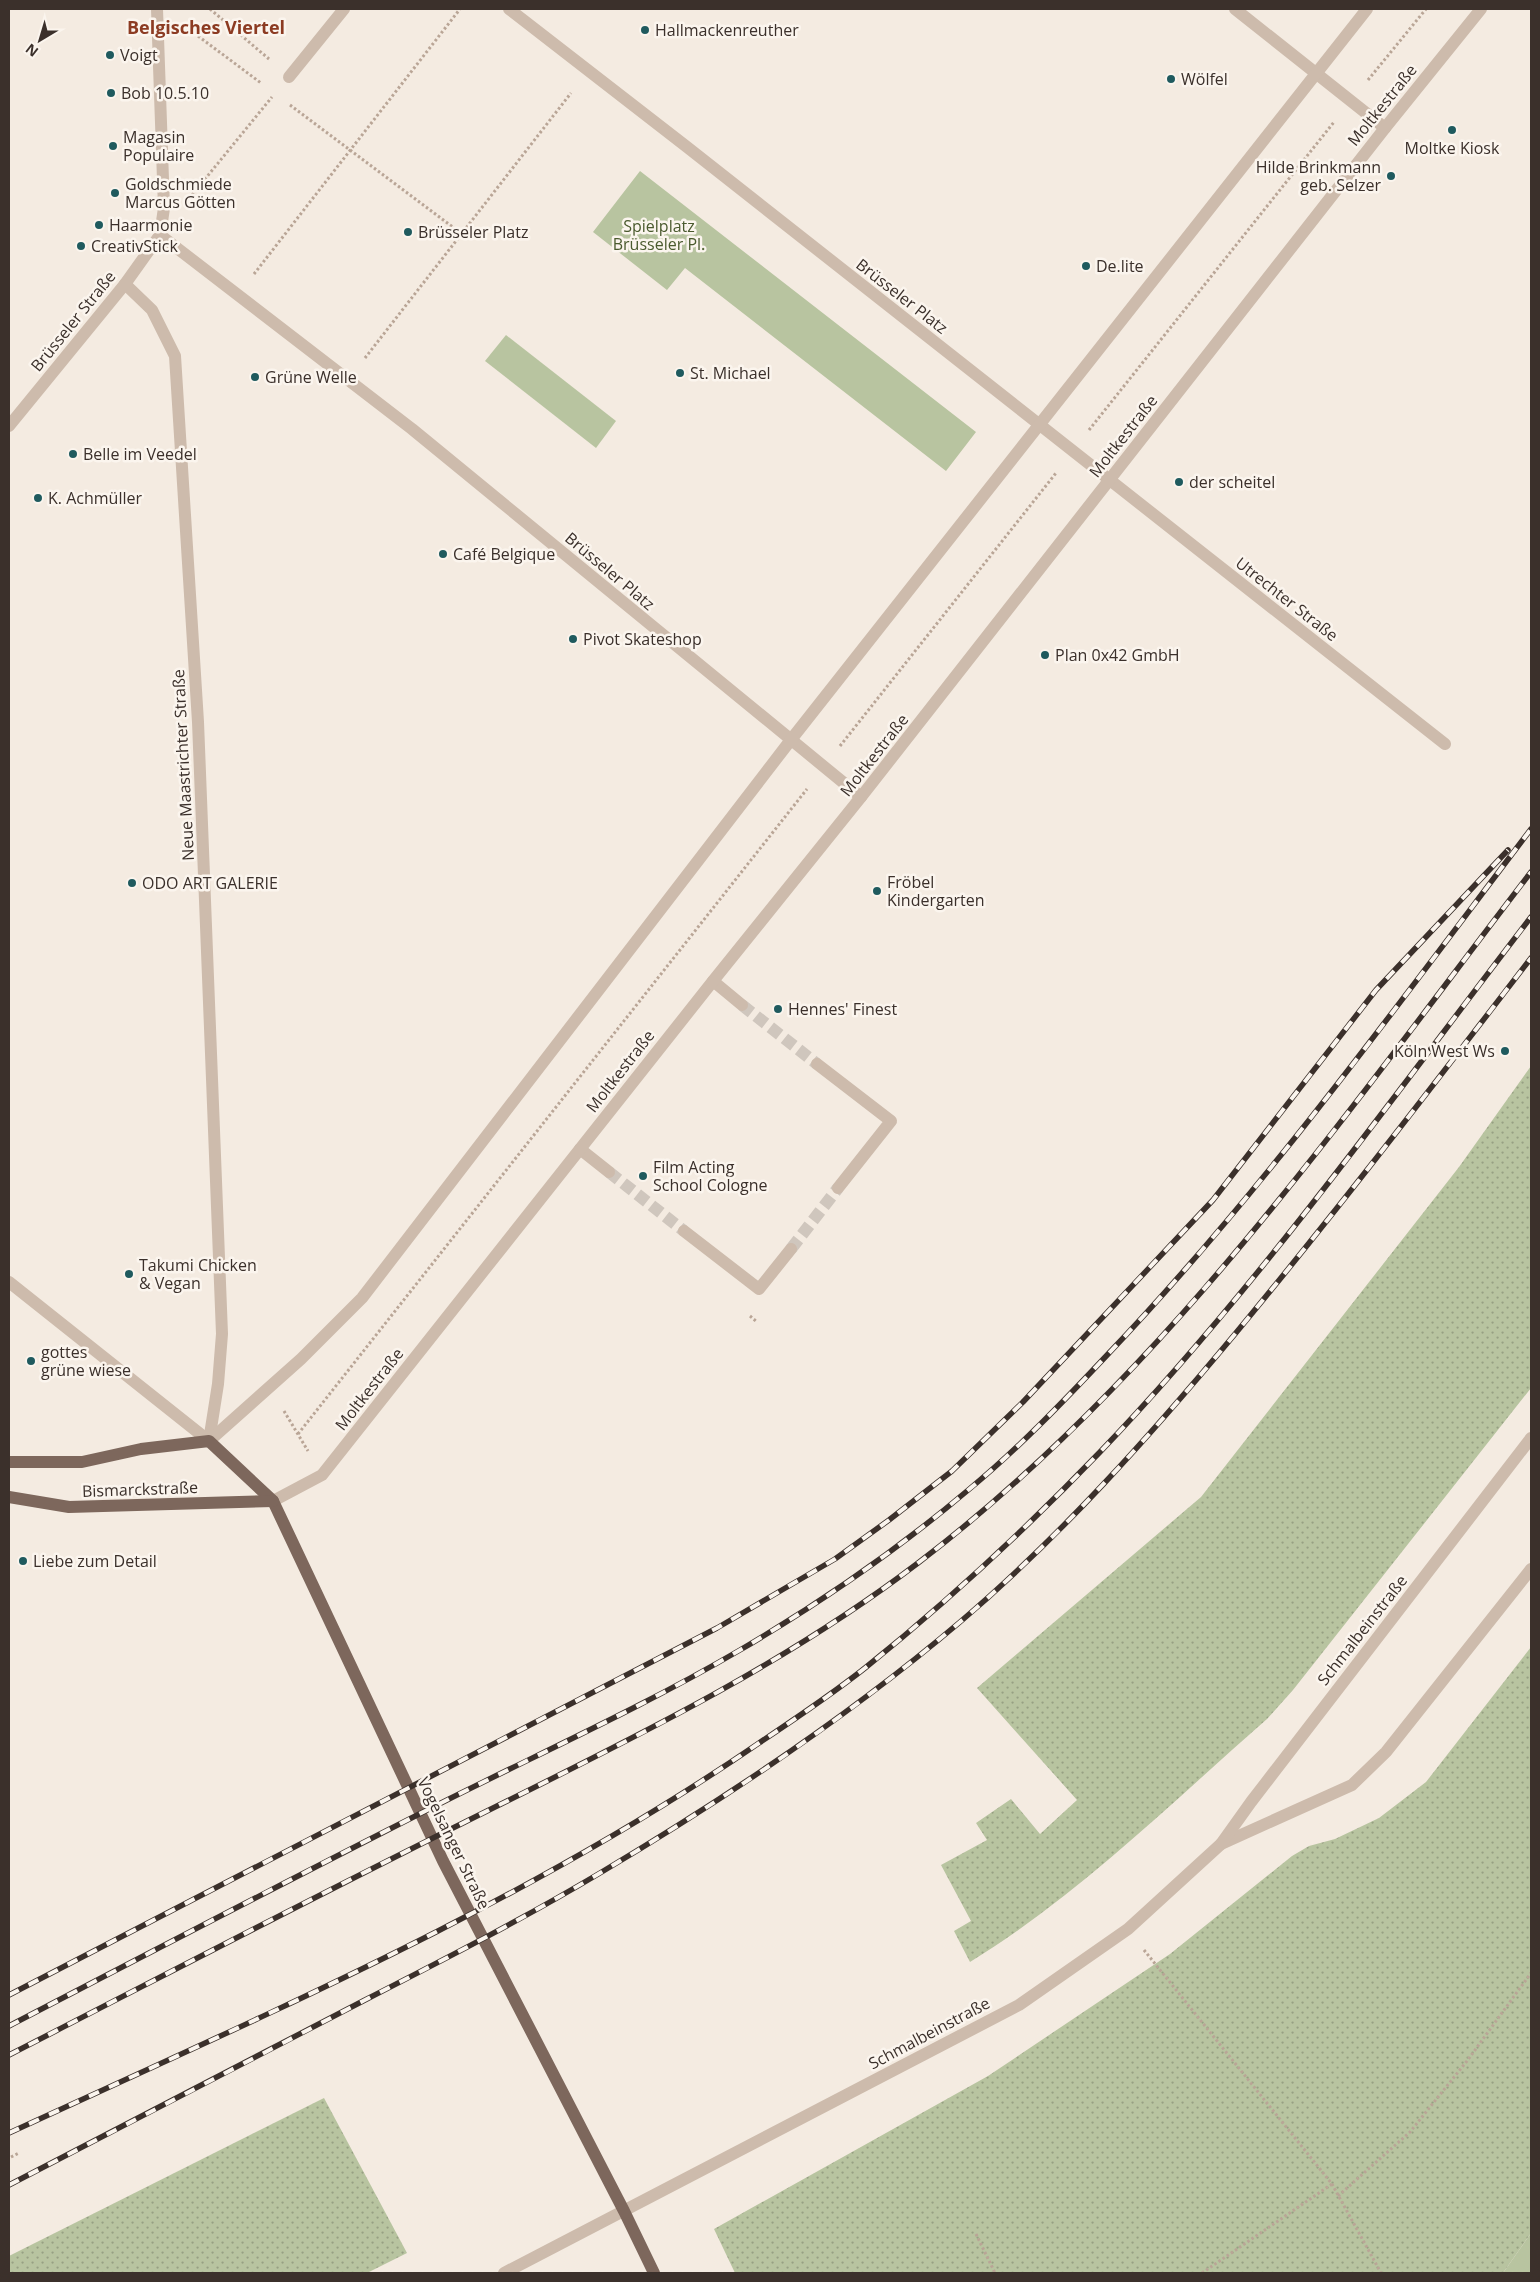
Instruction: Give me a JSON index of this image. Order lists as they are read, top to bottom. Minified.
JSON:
{"streets":{"main road":["Bismarckstraße","Vogelsanger Straße"],"street":["Moltkestraße","Brüsseler Platz","Brüsseler Straße","Utrechter Straße","Neue Maastrichter Straße","Schmalbeinstraße"]},"crossings":[["Moltkestraße","Brüsseler Platz"],["Moltkestraße","Utrechter Straße"],["Moltkestraße","Bismarckstraße"],["Moltkestraße","Vogelsanger Straße"],["Brüsseler Platz","Brüsseler Straße"],["Brüsseler Platz","Utrechter Straße"],["Brüsseler Straße","Neue Maastrichter Straße"],["Neue Maastrichter Straße","Bismarckstraße"],["Neue Maastrichter Straße","Vogelsanger Straße"],["Bismarckstraße","Vogelsanger Straße"],["Schmalbeinstraße","Vogelsanger Straße"]],"districts":["Belgisches Viertel"],"parks":["Spielplatz Brüsseler Pl."],"places":["Hallmackenreuther","Voigt","Wölfel","Bob 10.5.10","Moltke Kiosk","Magasin Populaire","Hilde Brinkmann geb. Selzer","Goldschmiede Marcus Götten","Haarmonie","Brüsseler Platz","CreativStick","De.lite","St. Michael","Grüne Welle","Belle im Veedel","der scheitel","K. Achmüller","Café Belgique","Pivot Skateshop","Plan 0x42 GmbH","ODO ART GALERIE","Fröbel Kindergarten","Hennes' Finest","Köln West Ws","Film Acting School Cologne","Takumi Chicken & Vegan","gottes grüne wiese","Liebe zum Detail"],"north":"bottom left"}
